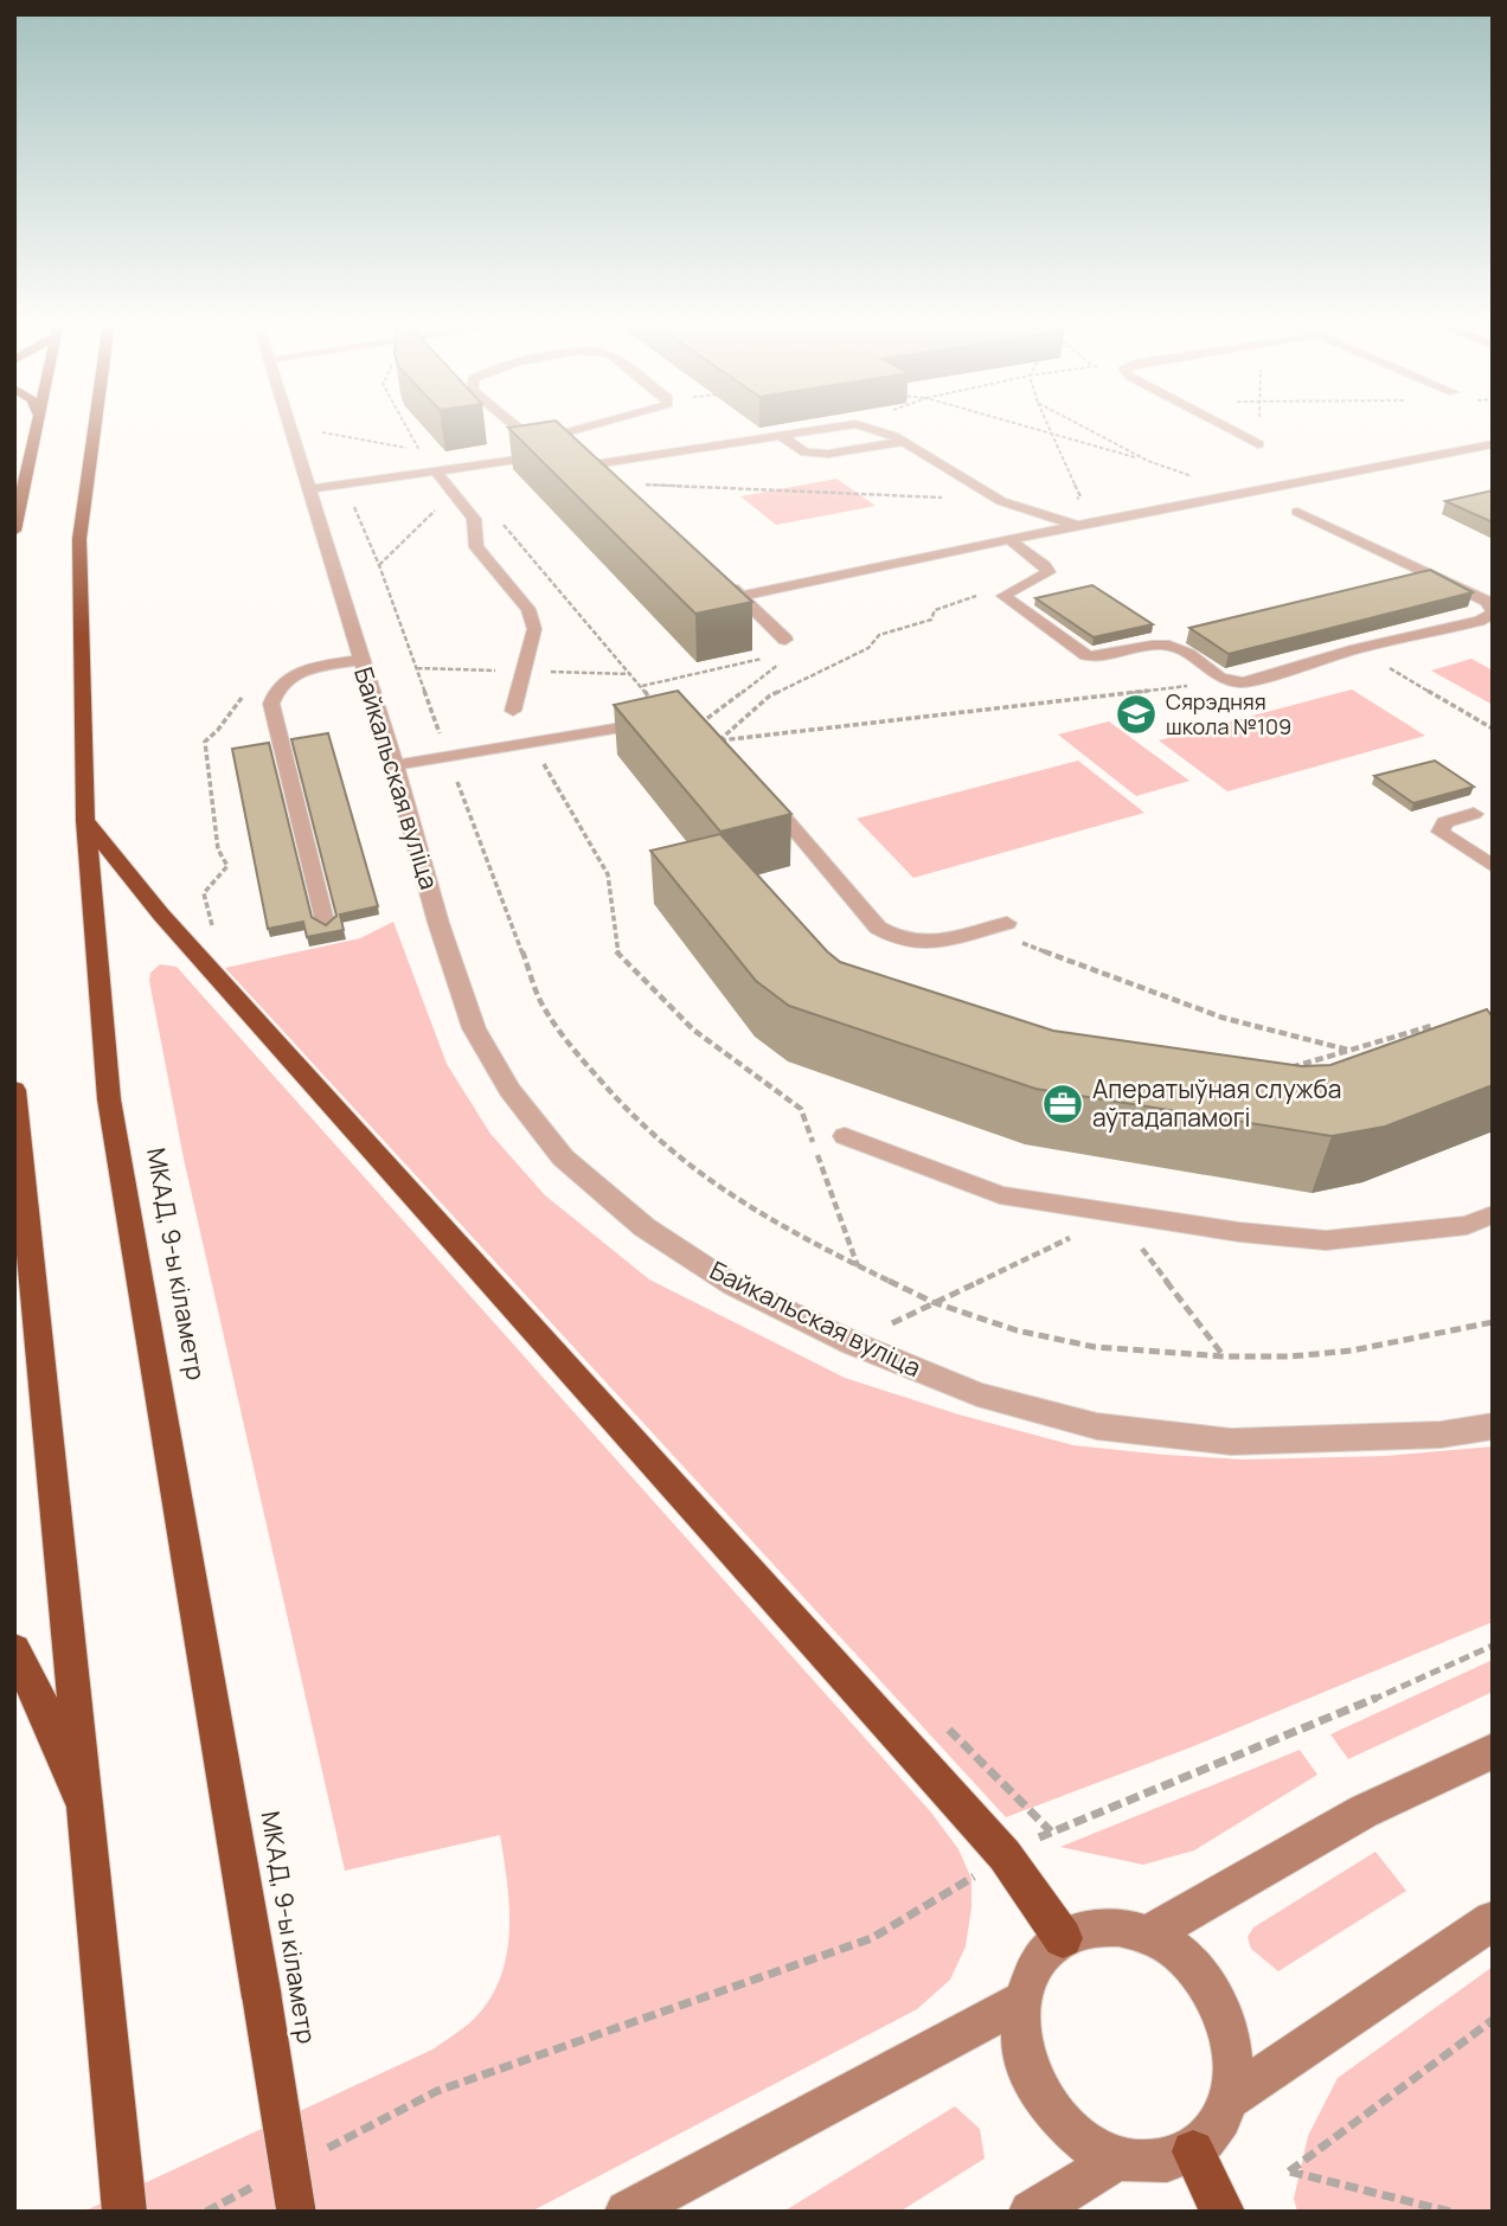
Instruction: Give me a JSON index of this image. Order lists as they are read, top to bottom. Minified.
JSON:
{"streets":{"highway":["МКАД, 9-ы кіламетр"],"street":["Байкальская вуліца"]},"places":{"school or university":["Сярэдняя школа №109"],"office":["Аператыўная служба аўтадапамогі"]}}
